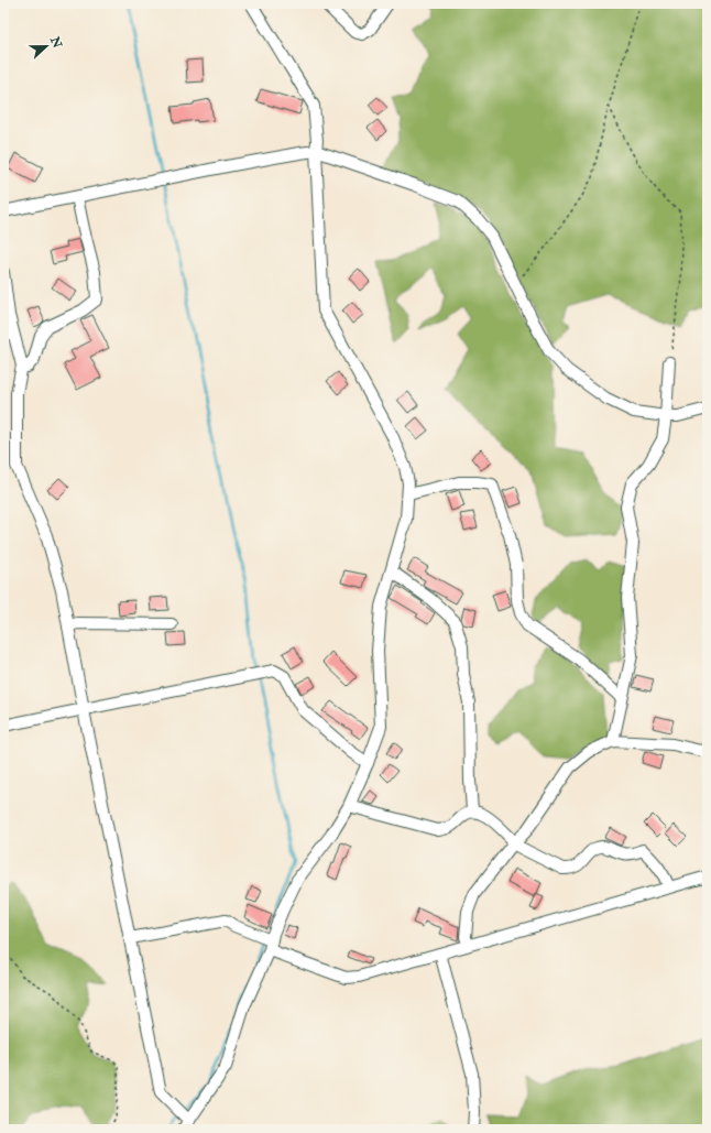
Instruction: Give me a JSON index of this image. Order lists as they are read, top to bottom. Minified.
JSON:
{"north":"right"}
